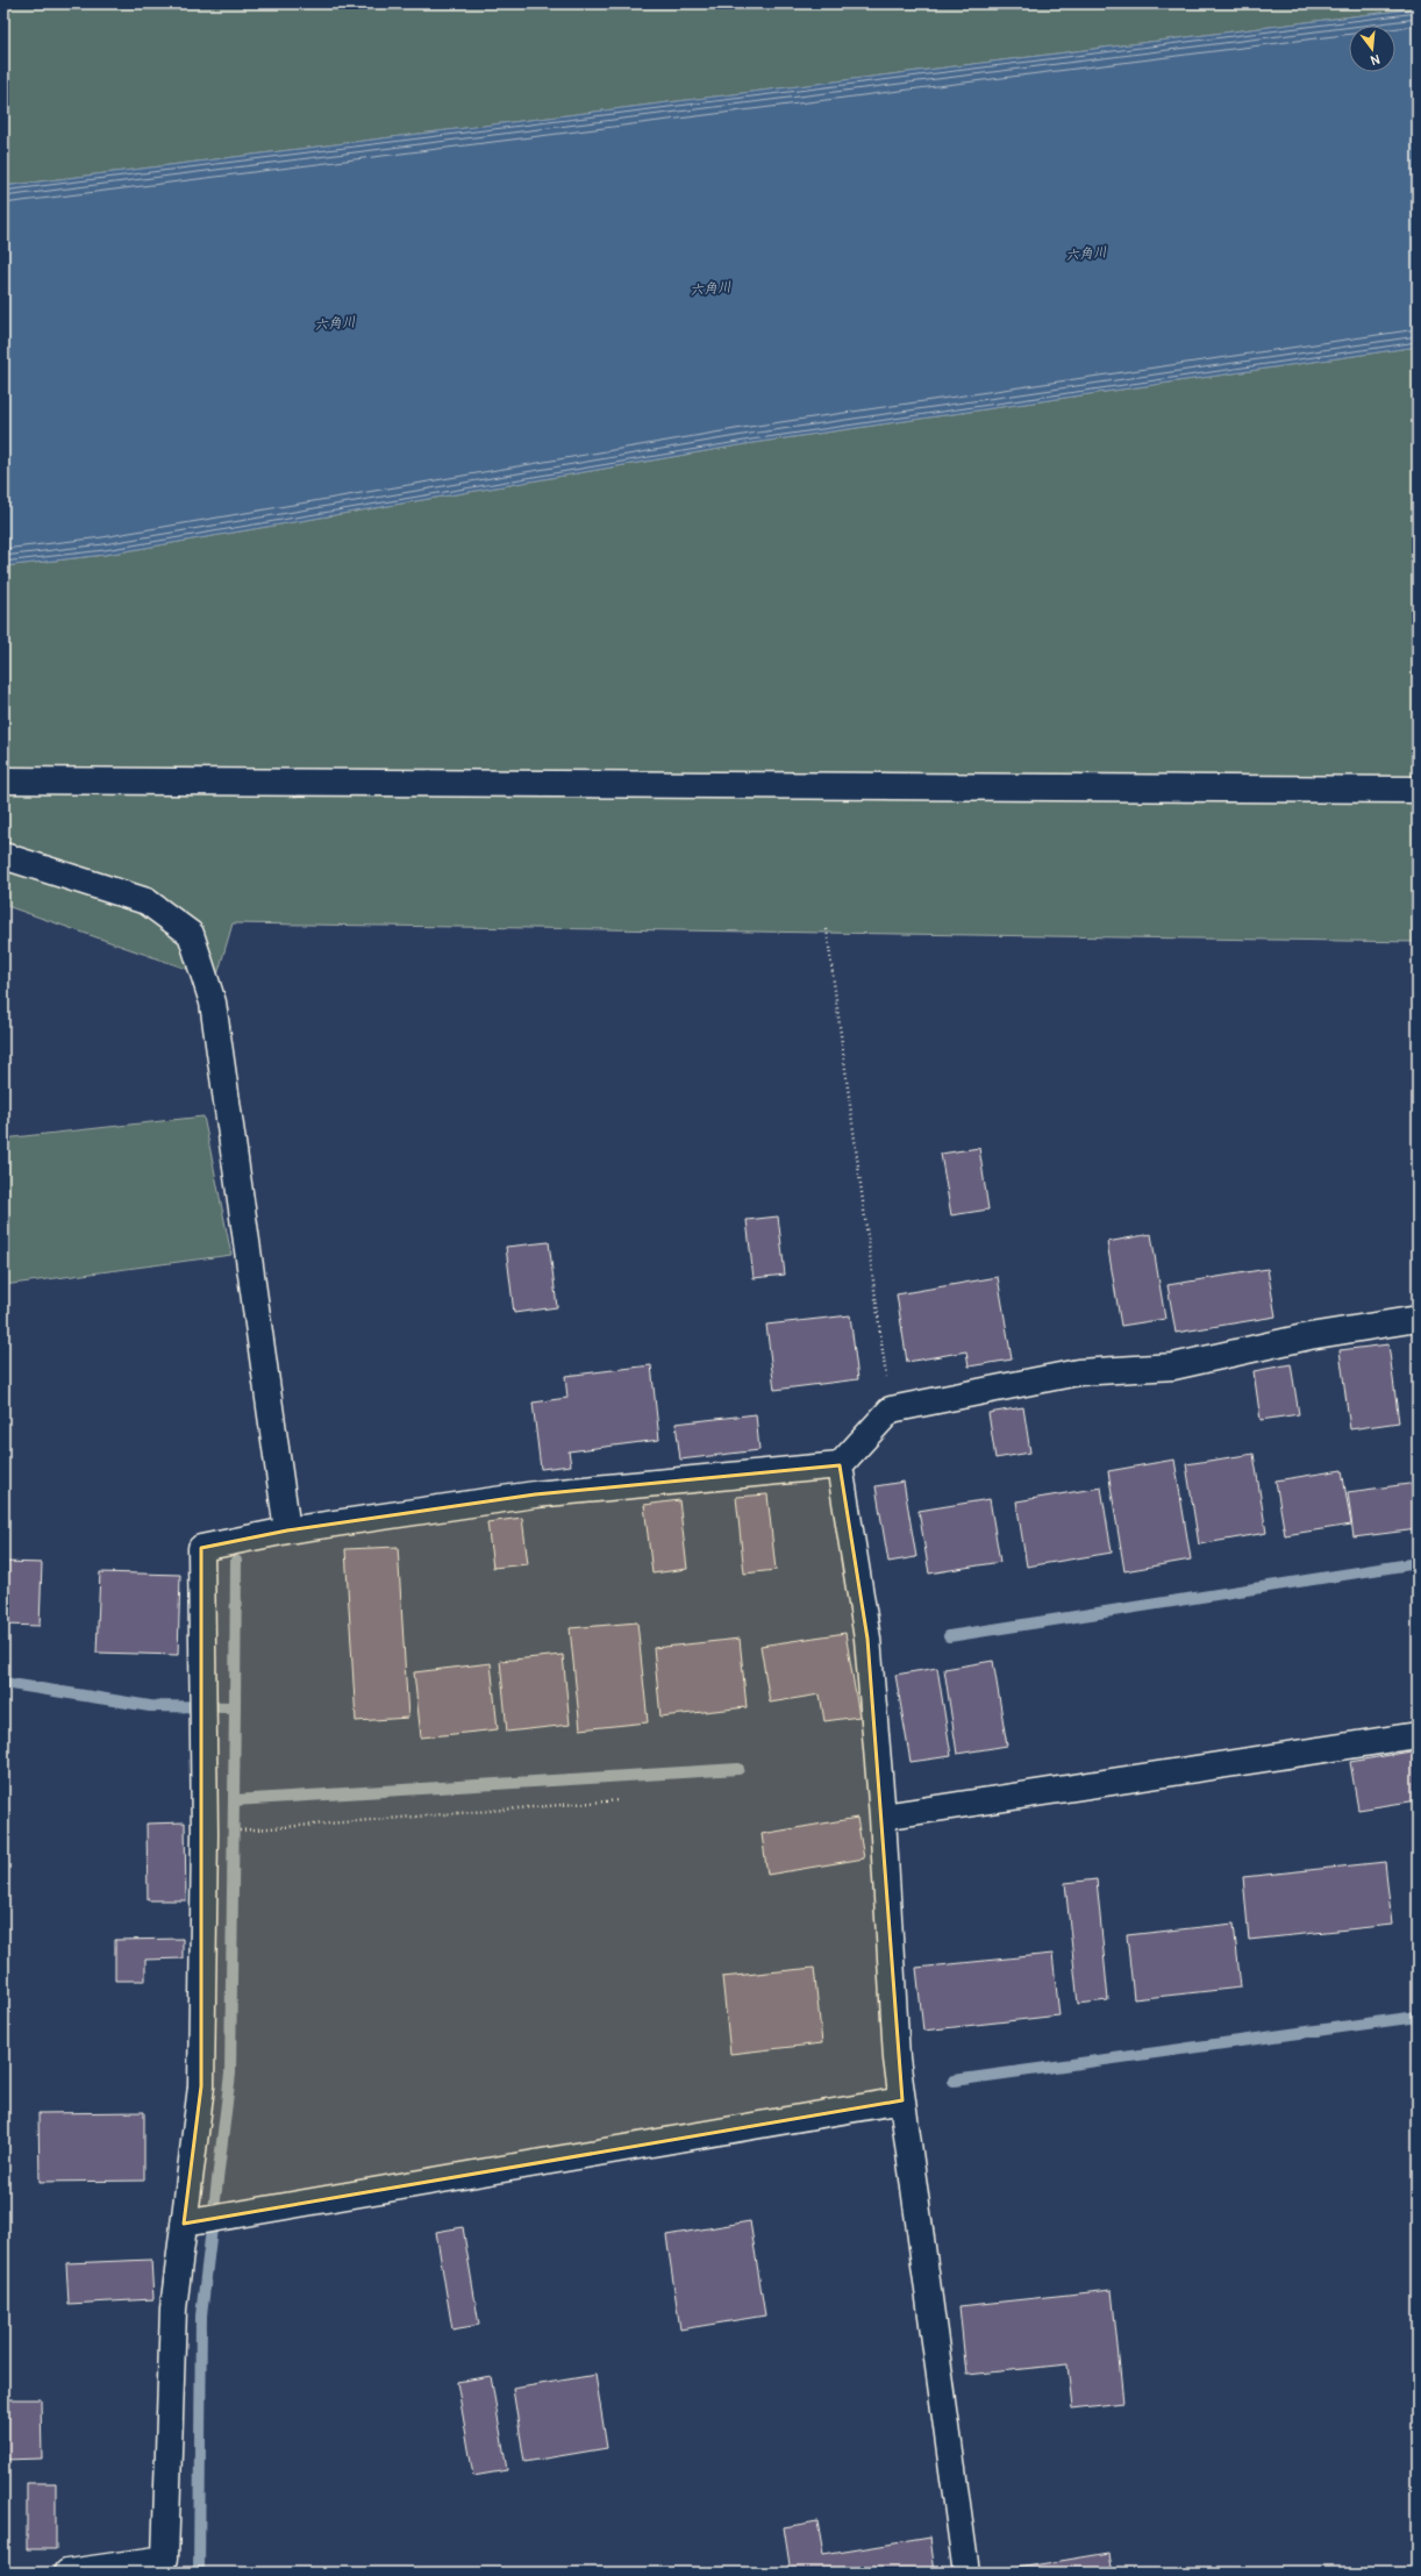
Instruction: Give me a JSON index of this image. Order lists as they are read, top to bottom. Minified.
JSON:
{"water":["六角川"],"north":"bottom"}
